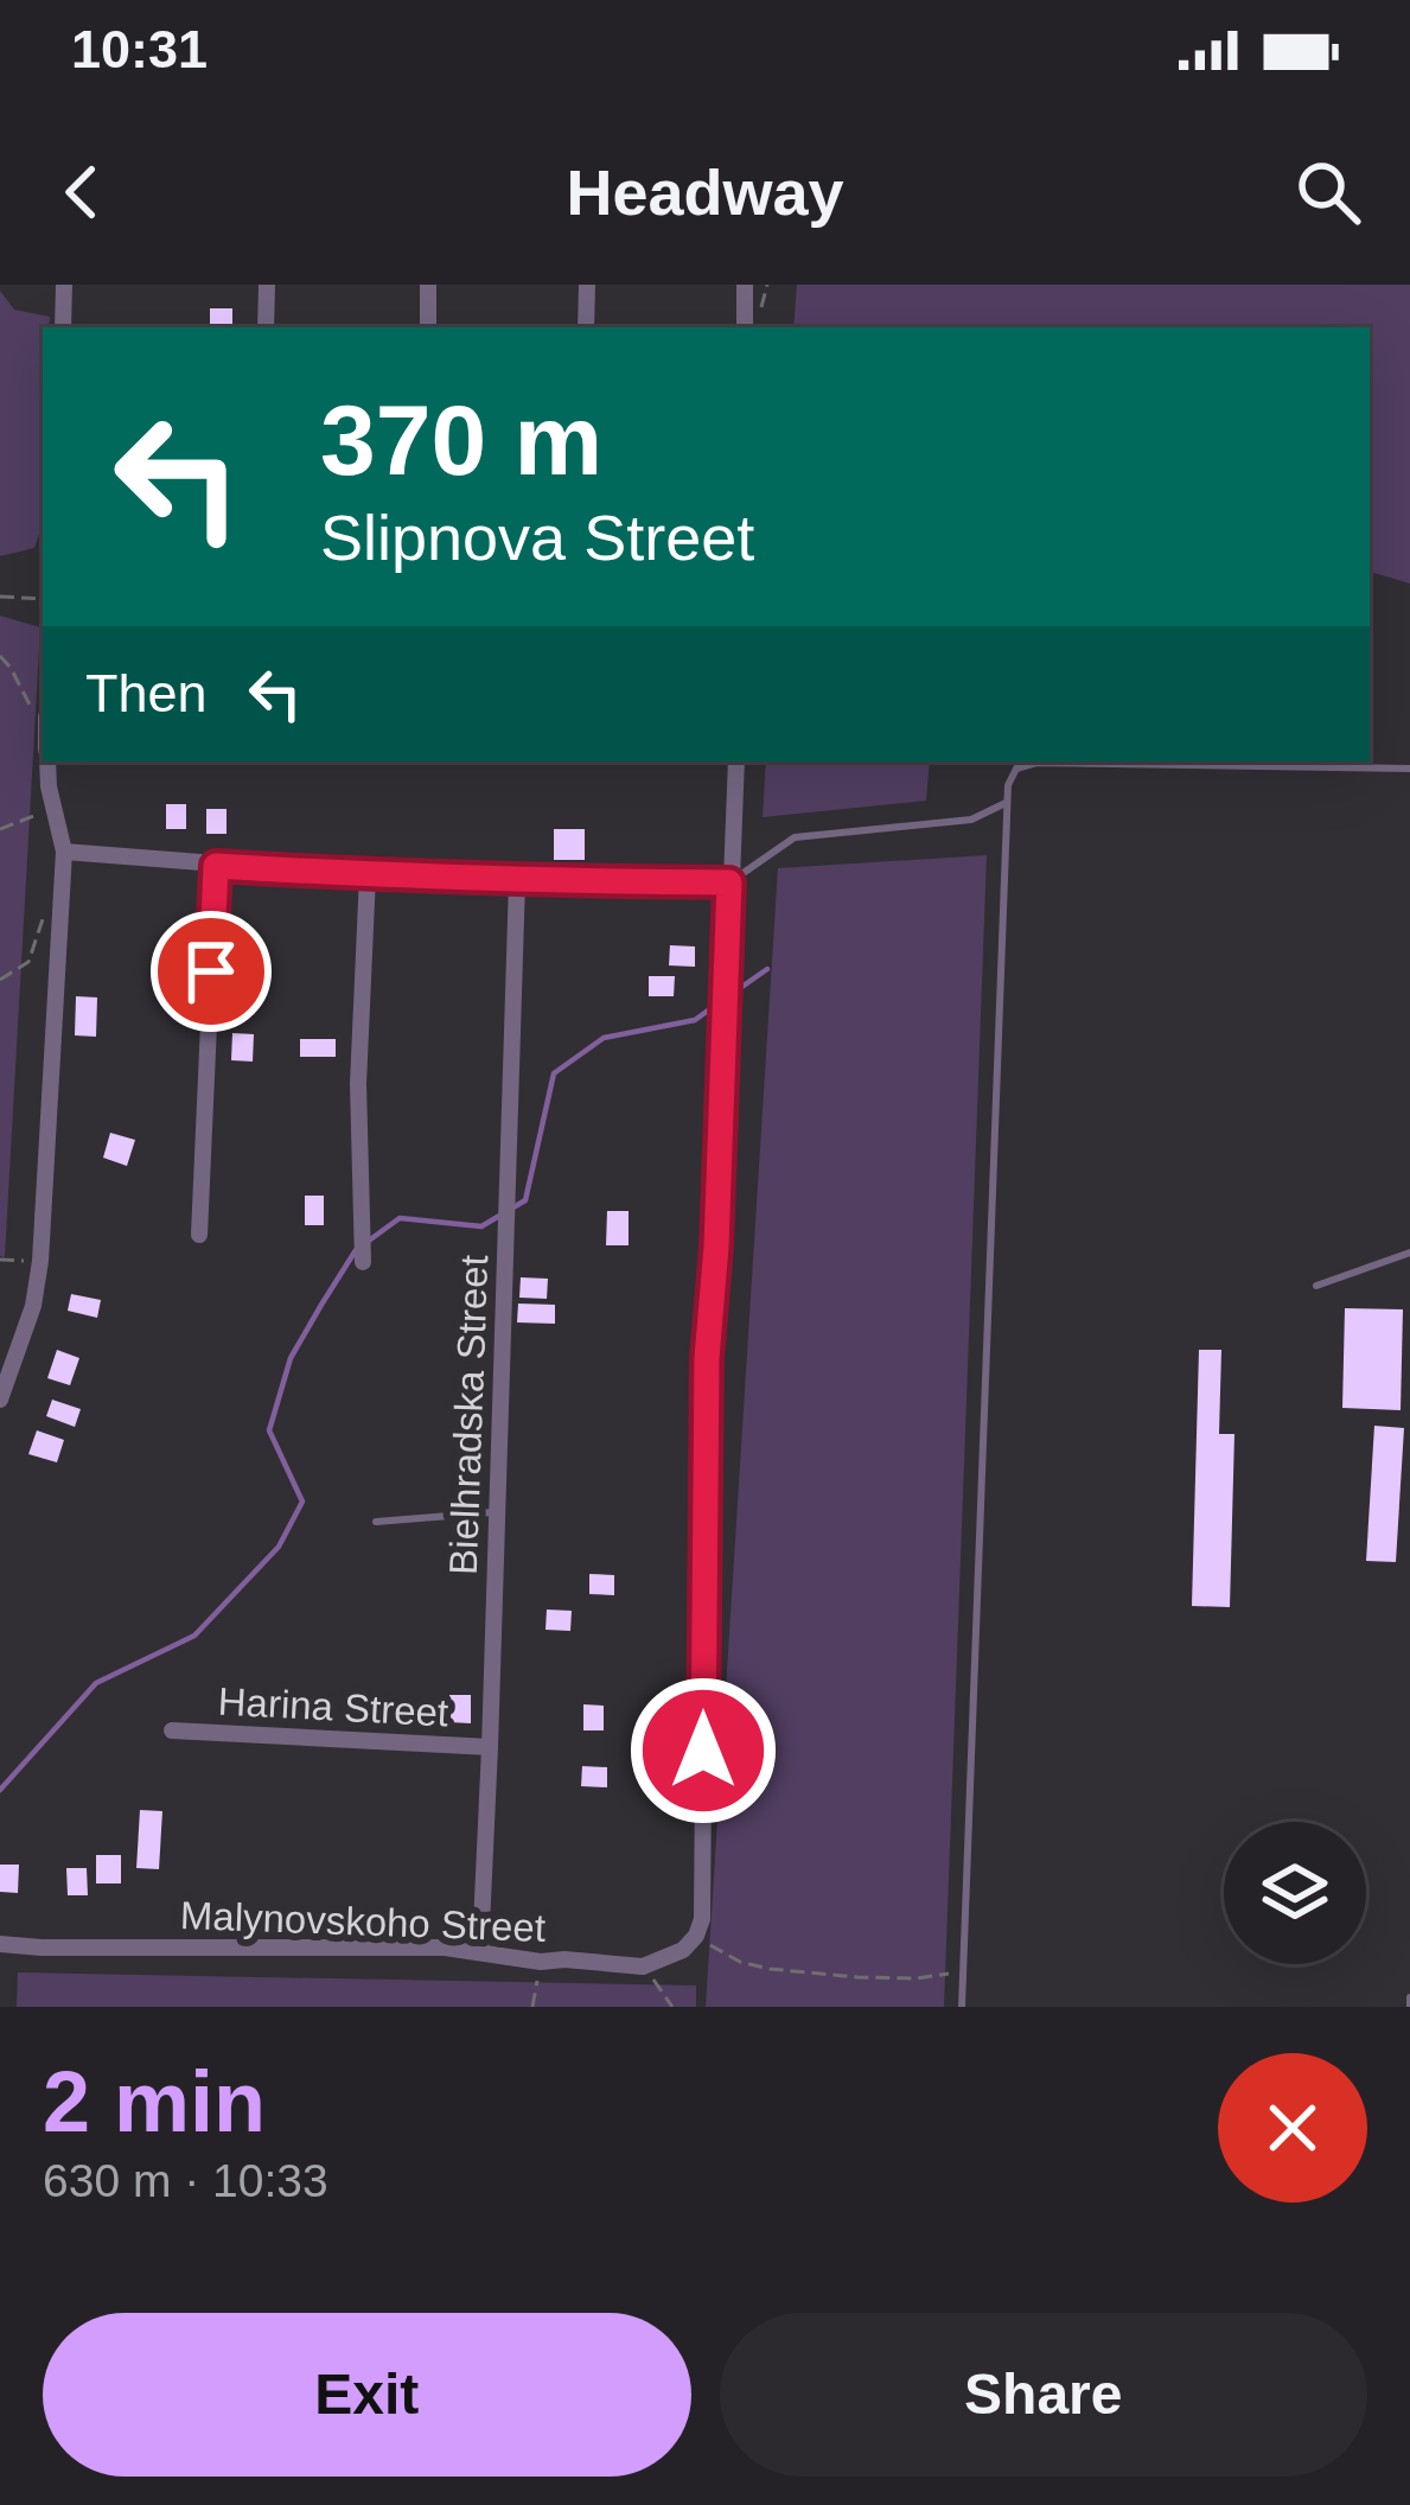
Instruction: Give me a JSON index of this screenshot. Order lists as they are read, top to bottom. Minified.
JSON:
{"streets":{"street":["Bielhradska Street","Harina Street","Malynovskoho Street"]},"crossings":[["Bielhradska Street","Harina Street"],["Bielhradska Street","Malynovskoho Street"]],"page":{"status":"10:31","header":"Headway","turn":["370 m","Slipnova Street"],"then":"Then","heading":["2 min","630 m · 10:33"],"buttons":["Exit","Share"]}}
